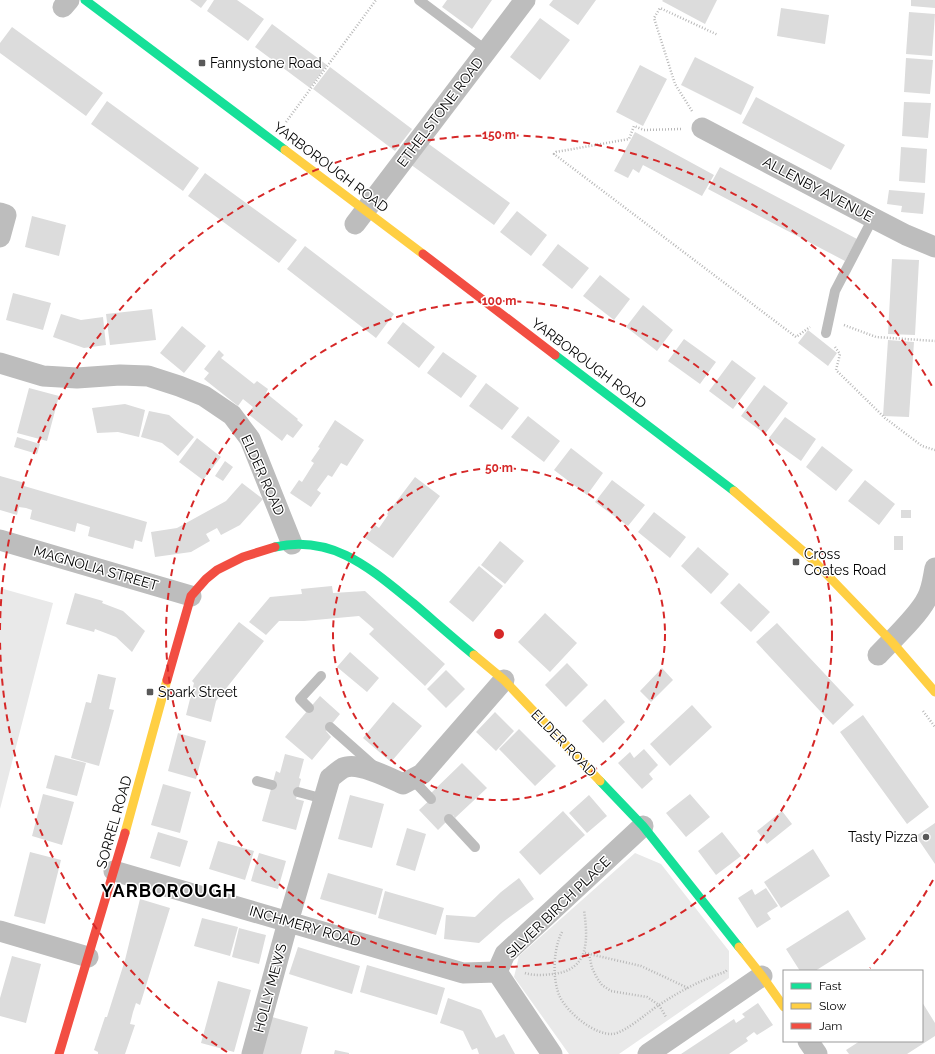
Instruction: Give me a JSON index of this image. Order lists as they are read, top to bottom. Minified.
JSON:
{"streets":{"street":["ETHELSTONE ROAD","YARBOROUGH ROAD","ALLENBY AVENUE","ELDER ROAD","MAGNOLIA STREET","SORREL ROAD","SILVER BIRCH PLACE","INCHMERY ROAD","HOLLY MEWS"]},"crossings":[["ETHELSTONE ROAD","YARBOROUGH ROAD"],["ELDER ROAD","MAGNOLIA STREET"],["ELDER ROAD","SORREL ROAD"],["ELDER ROAD","SILVER BIRCH PLACE"],["MAGNOLIA STREET","SORREL ROAD"],["SORREL ROAD","INCHMERY ROAD"],["SILVER BIRCH PLACE","INCHMERY ROAD"],["INCHMERY ROAD","HOLLY MEWS"]],"districts":["YARBOROUGH"],"places":{"transit":["Fannystone Road","Cross Coates Road","Spark Street"],"other":["Tasty Pizza"]},"legend":["Fast","Slow","Jam"],"rings":["150 m","100 m","50 m"]}
